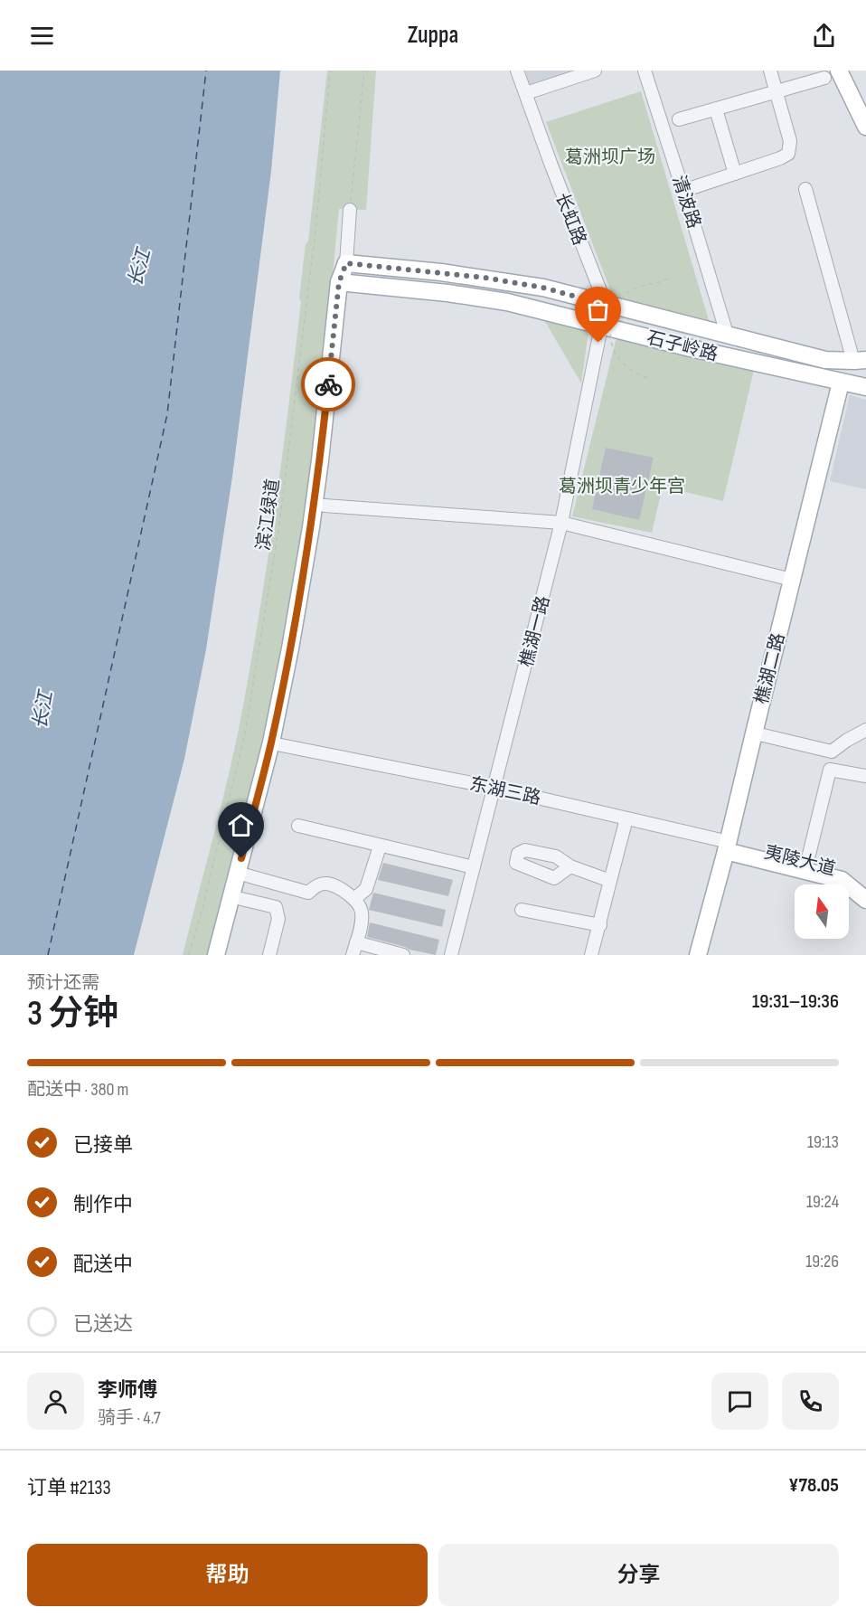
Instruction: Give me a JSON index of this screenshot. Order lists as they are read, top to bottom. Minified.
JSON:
{"streets":{"main road":["石子岭路","樵湖二路","夷陵大道"],"street":["清波路","长虹路","樵湖一路","东湖三路"],"path":["滨江绿道"]},"crossings":[["清波路","石子岭路"],["长虹路","石子岭路"],["长虹路","樵湖一路"],["石子岭路","樵湖一路"],["石子岭路","樵湖二路"],["樵湖一路","东湖三路"],["樵湖二路","东湖三路"],["樵湖二路","夷陵大道"],["东湖三路","夷陵大道"]],"water":["长江"],"parks":["葛洲坝广场","葛洲坝青少年宫"],"north":"top","page":{"header":"Zuppa","heading":["3 分钟","预计还需","19:31–19:36"],"panel":["李师傅","骑手 · 4.7","订单 #2133","¥78.05"],"bar":"配送中 · 380 m","list":[["已接单","19:13"],["制作中","19:24"],["配送中","19:26"],"已送达"],"buttons":["帮助","分享"]}}
